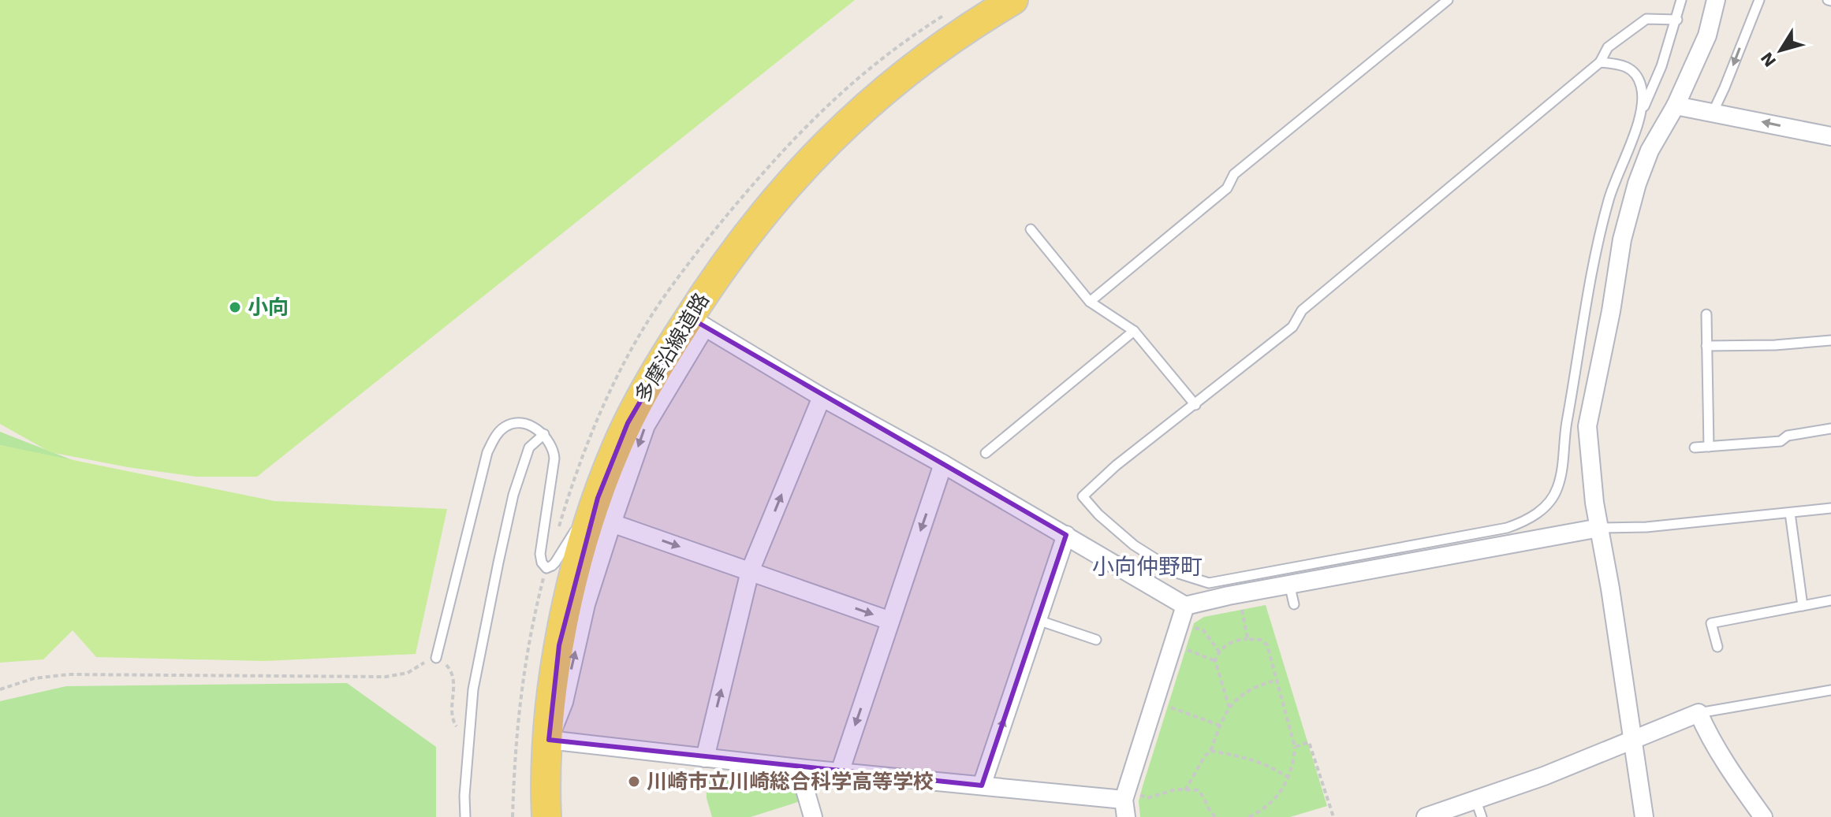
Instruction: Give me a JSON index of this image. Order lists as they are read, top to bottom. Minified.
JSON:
{"streets":{"main road":["多摩沿線道路"]},"districts":["小向仲野町"],"places":["小向","川崎市立川崎総合科学高等学校"],"north":"bottom left"}
